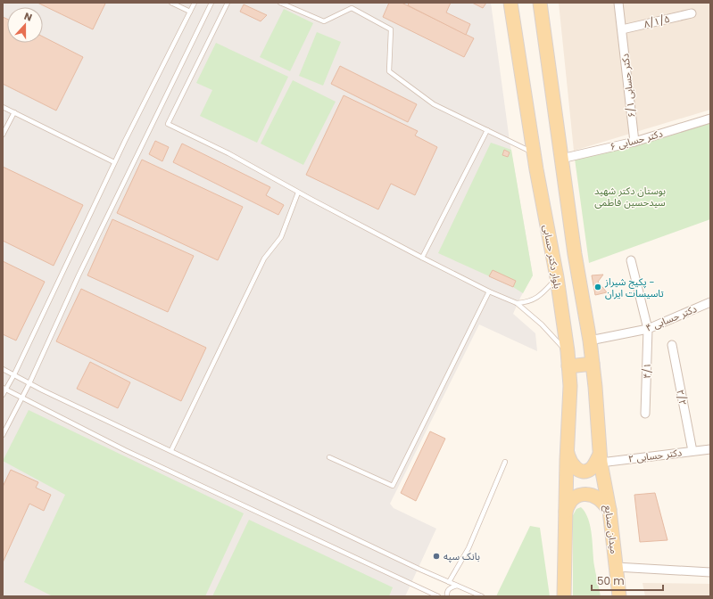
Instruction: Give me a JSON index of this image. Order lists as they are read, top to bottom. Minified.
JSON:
{"streets":{"main road":["بلوار دکتر حسابی","میدان صنایع"],"street":["۸/۱/۵","۶/۱ دکتر حسابی","۶ دکتر حسابی","دکتر حسابی ۴","۴/۱","۲/۲","دکتر حسابی ۲"]},"crossings":[["۸/۱/۵","۶/۱ دکتر حسابی"],["۶/۱ دکتر حسابی","۶ دکتر حسابی"],["دکتر حسابی ۴","۴/۱"],["۲/۲","دکتر حسابی ۲"],["دکتر حسابی ۲","میدان صنایع"]],"parks":["بوستان دکتر شهید سیدحسین فاطمی"],"places":["پکیج شیراز - تاسیسات ایران","بانک سپه"],"scale_bar":"50 m","north":"top"}
